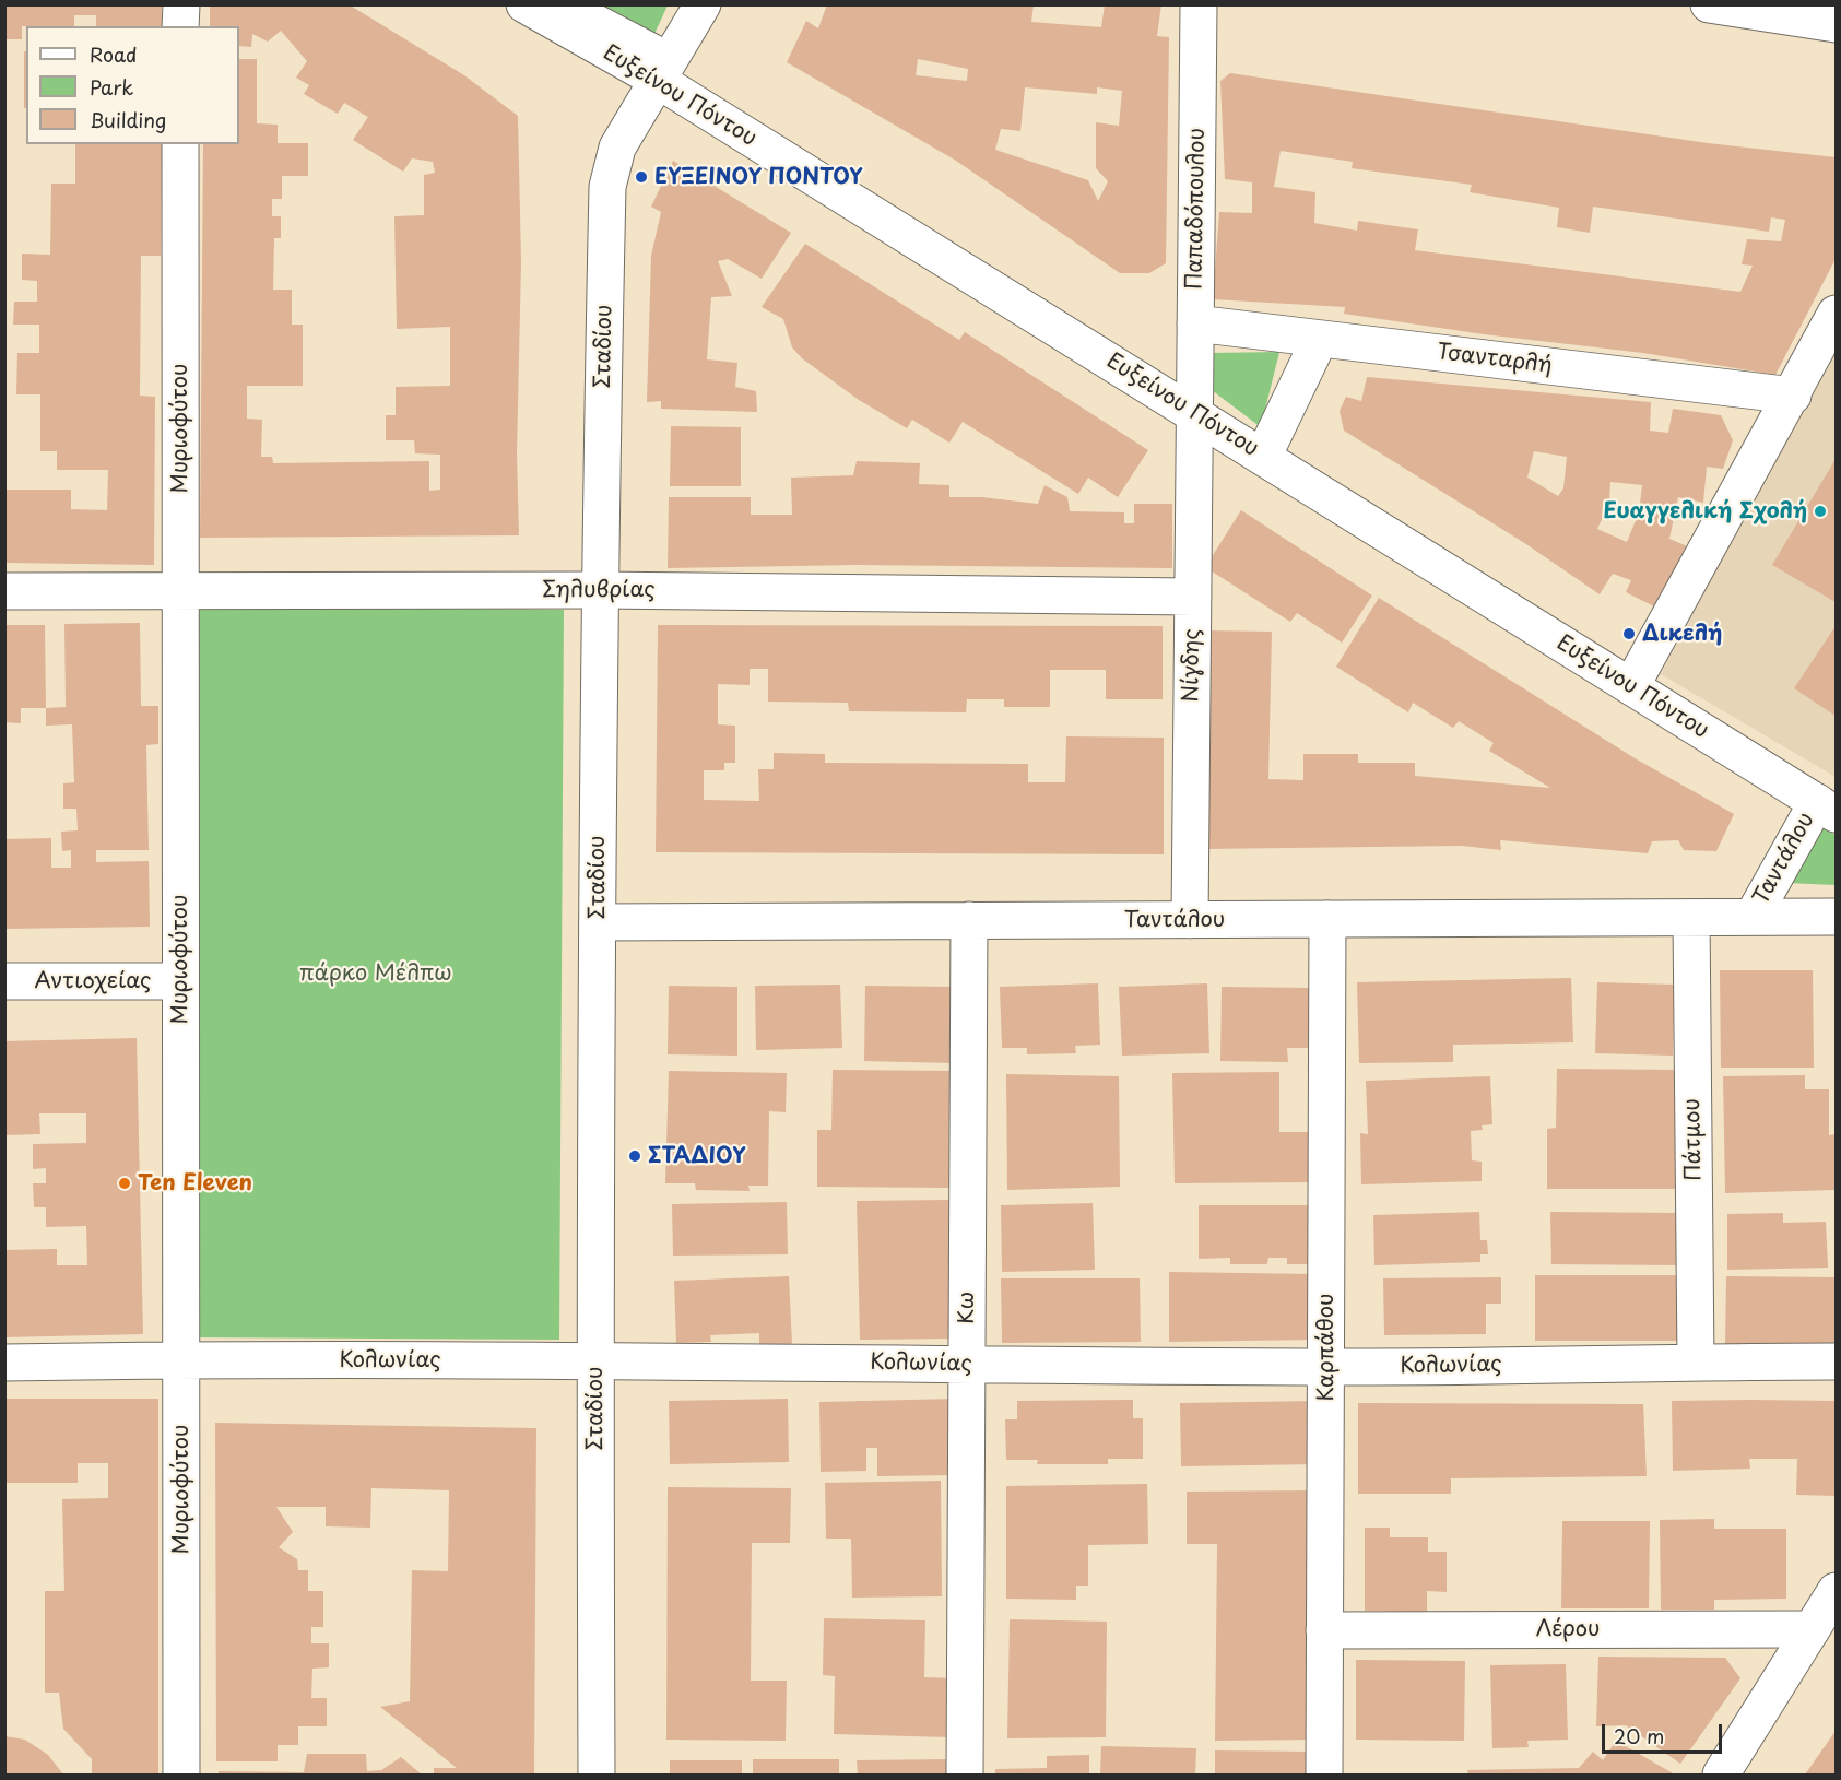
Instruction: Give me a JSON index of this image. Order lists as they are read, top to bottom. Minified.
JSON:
{"streets":{"street":["Ευξείνου Πόντου","Παπαδόπουλου","Σταδίου","Τσανταρλή","Μυριοφύτου","Σηλυβρίας","Νίγδης","Ταντάλου","Αντιοχείας","Πάτμου","Κω","Καρπάθου","Κολωνίας","Λέρου"]},"crossings":[["Ευξείνου Πόντου","Παπαδόπουλου"],["Ευξείνου Πόντου","Σταδίου"],["Ευξείνου Πόντου","Νίγδης"],["Ευξείνου Πόντου","Ταντάλου"],["Παπαδόπουλου","Τσανταρλή"],["Παπαδόπουλου","Νίγδης"],["Σταδίου","Σηλυβρίας"],["Σταδίου","Ταντάλου"],["Σταδίου","Κολωνίας"],["Μυριοφύτου","Σηλυβρίας"],["Μυριοφύτου","Αντιοχείας"],["Μυριοφύτου","Κολωνίας"],["Σηλυβρίας","Νίγδης"],["Νίγδης","Ταντάλου"],["Ταντάλου","Πάτμου"],["Ταντάλου","Κω"],["Ταντάλου","Καρπάθου"],["Πάτμου","Κολωνίας"],["Κω","Κολωνίας"],["Καρπάθου","Κολωνίας"],["Καρπάθου","Λέρου"]],"parks":["πάρκο Μέλπω"],"places":["ΕΥΞΕΙΝΟΥ ΠΟΝΤΟΥ","Ευαγγελική Σχολή","Δικελή","ΣΤΑΔΙΟΥ","Ten Eleven"],"legend":["Road","Park","Building"],"scale_bar":"20 m"}
